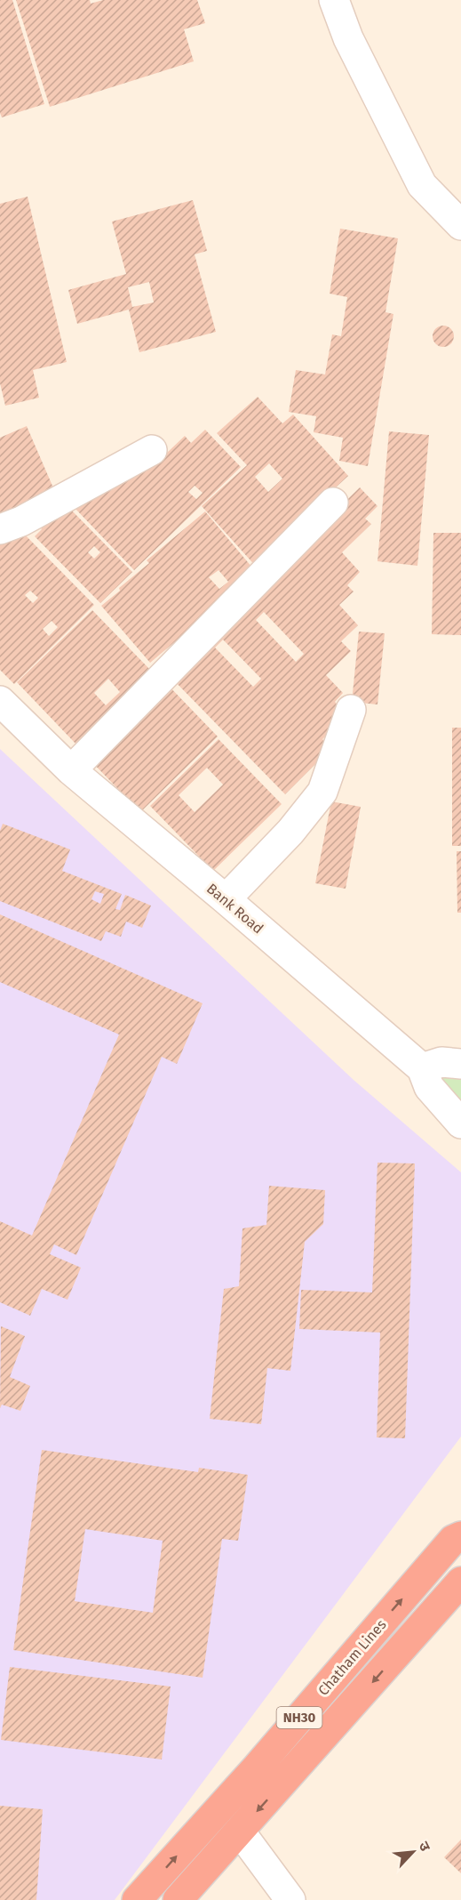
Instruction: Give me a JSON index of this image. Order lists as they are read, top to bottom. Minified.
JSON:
{"streets":{"highway":["Chatham Lines","NH30"],"street":["Bank Road"]},"north":"top right"}
